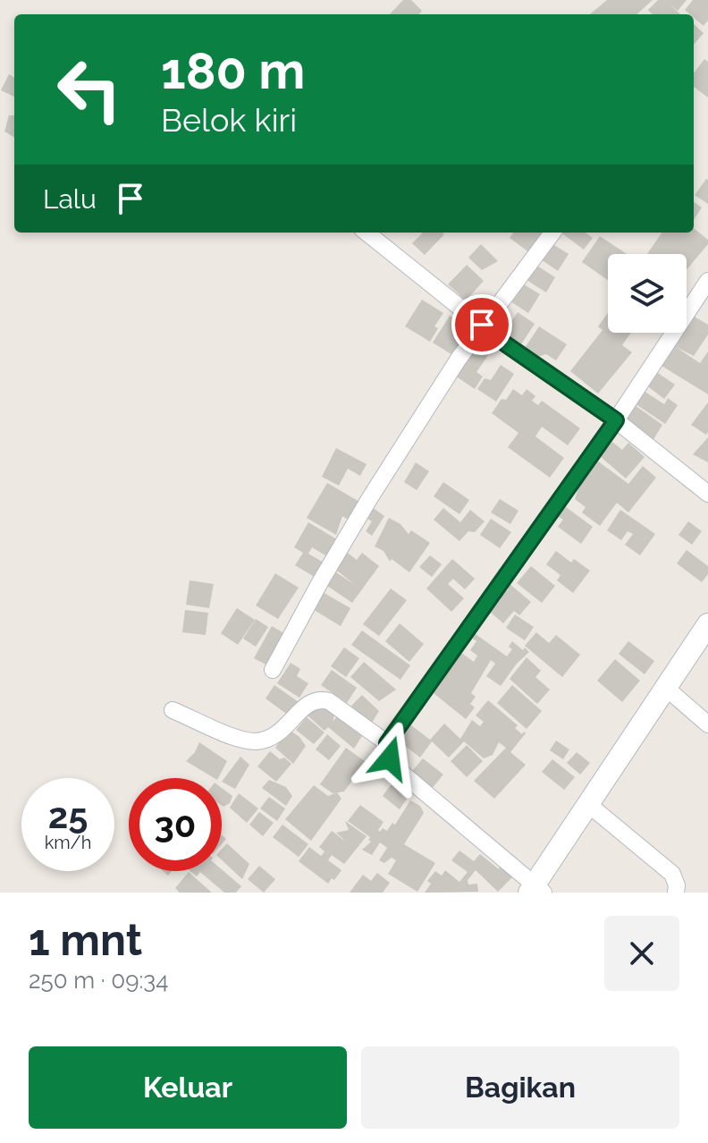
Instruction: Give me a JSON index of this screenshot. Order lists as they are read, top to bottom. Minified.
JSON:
{"page":{"turn":["180 m","Belok kiri"],"then":"Lalu","speed":"25 km/h","limit":"30","heading":["1 mnt","250 m · 09:34"],"buttons":["Keluar","Bagikan"]}}
